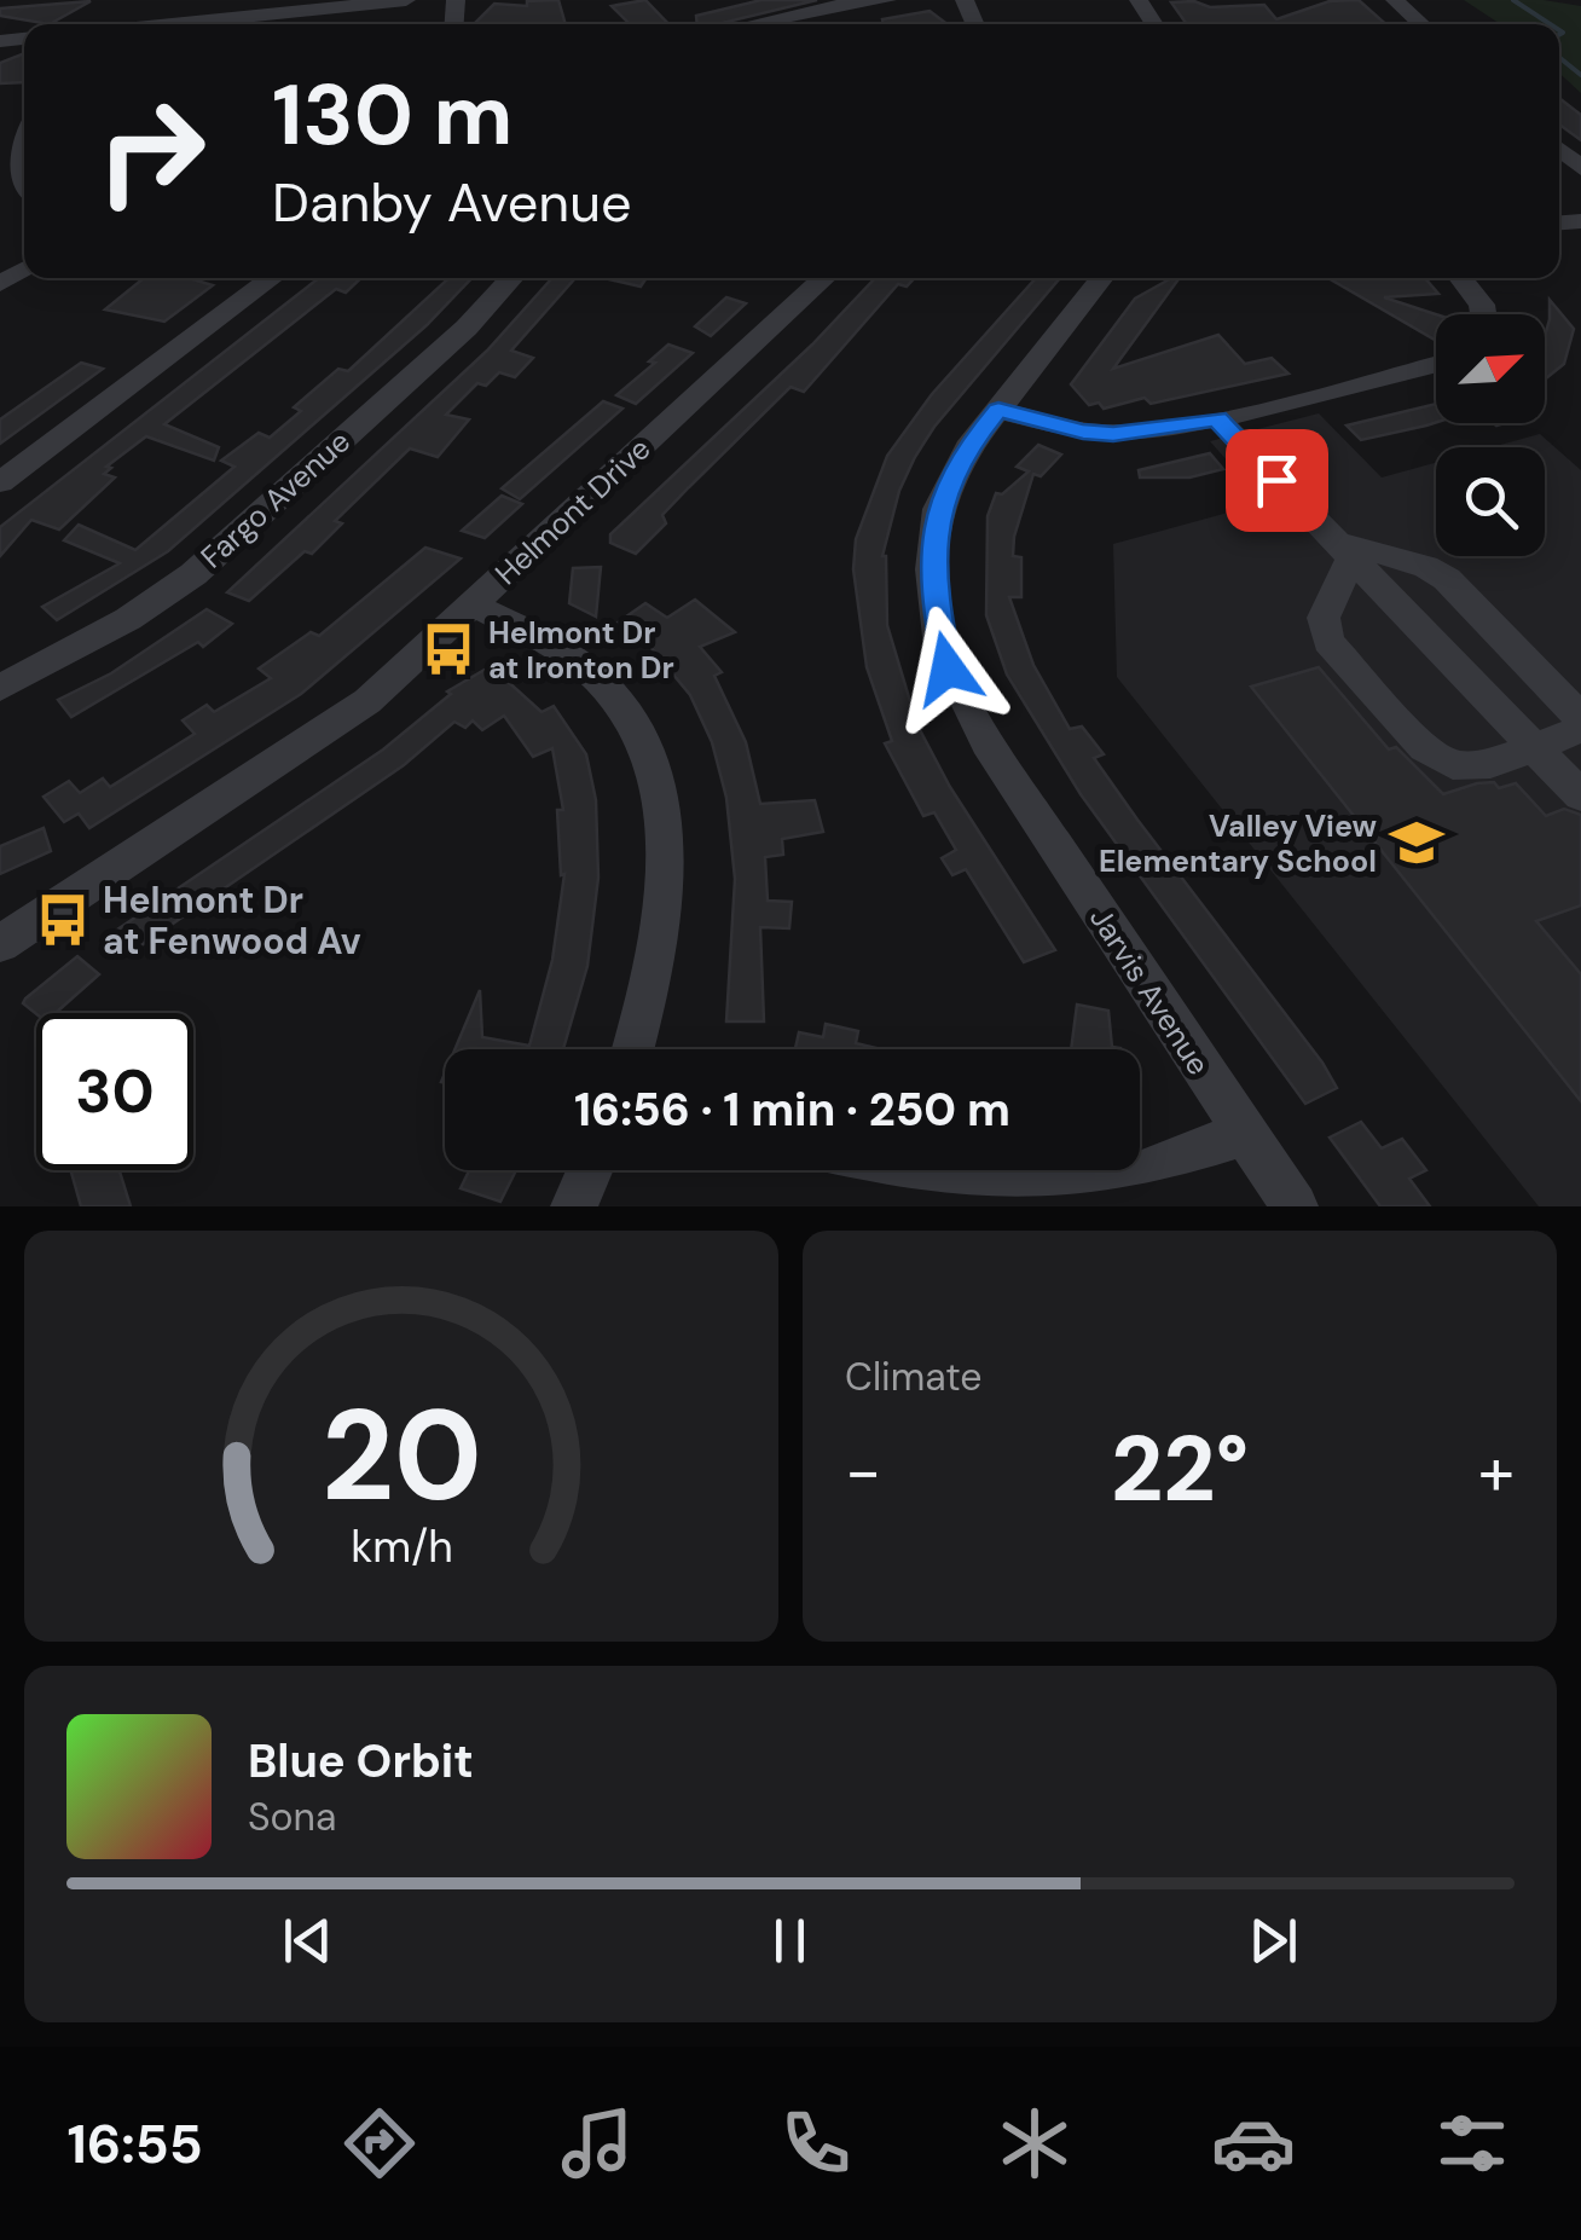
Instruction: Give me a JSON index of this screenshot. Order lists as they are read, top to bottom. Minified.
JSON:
{"streets":{"street":["Fargo Avenue","Helmont Drive","Jarvis Avenue"]},"places":{"bus stop":["Helmont Dr at Ironton Dr","Helmont Dr at Fenwood Av"],"school or university":["Valley View Elementary School"]},"north":"top right","page":{"turn":["130 m","Danby Avenue"],"limit":"30","trip":"16:56 · 1 min · 250 m","tile":"Climate","heat":["−","22°","+"],"song":["Blue Orbit","Sona"],"tabs":"16:55","gauge":["20","km/h"]}}
